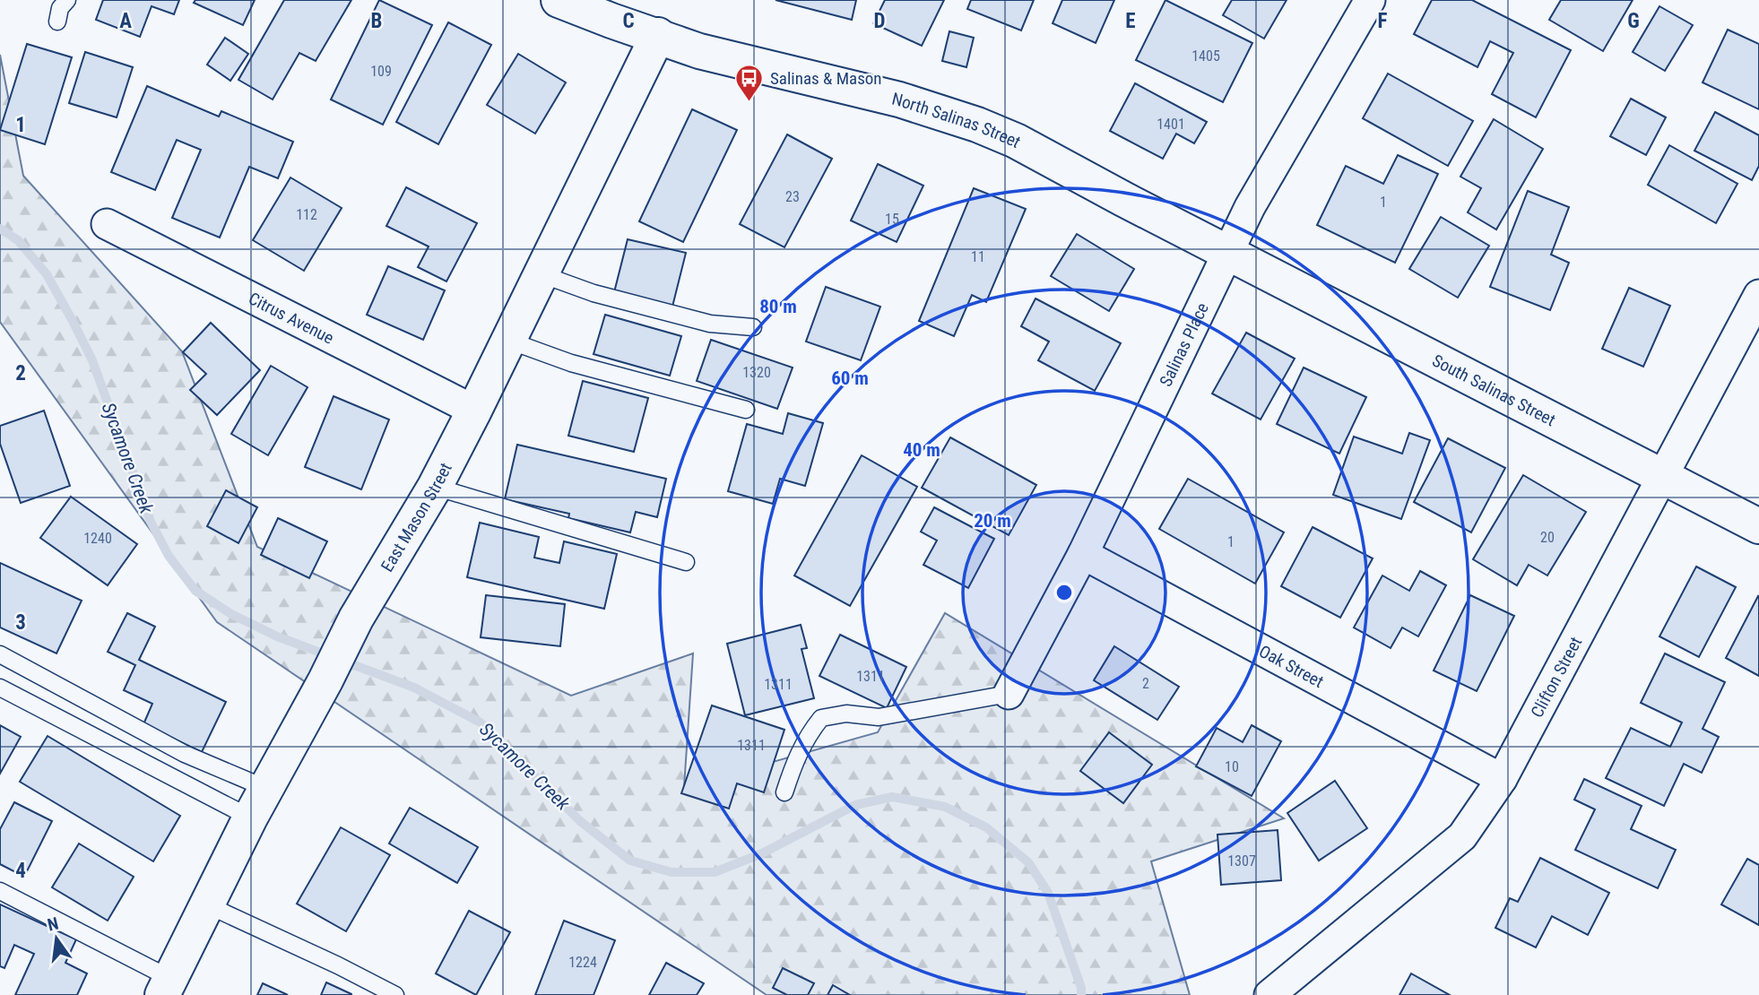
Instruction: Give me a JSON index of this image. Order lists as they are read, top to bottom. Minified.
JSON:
{"streets":{"main road":["North Salinas Street","South Salinas Street","East Mason Street"],"street":["Citrus Avenue","Salinas Place","Oak Street","Clifton Street"]},"crossings":[["North Salinas Street","Salinas Place"],["North Salinas Street","South Salinas Street"],["North Salinas Street","East Mason Street"],["Citrus Avenue","East Mason Street"],["Salinas Place","South Salinas Street"],["Salinas Place","Oak Street"],["South Salinas Street","Clifton Street"],["Oak Street","Clifton Street"]],"water":["Sycamore Creek"],"places":{"bus stop":["Salinas & Mason"]},"house_numbers":["1405","109","1401","23","1","112","15","11","1320","20","1240","1","1311","2","1311","1311","10","1307","1224"],"north":"top","grid":{"columns":["A","B","C","D","E","F","G"],"rows":["1","2","3","4"]},"rings":["80 m","60 m","40 m","20 m"]}
